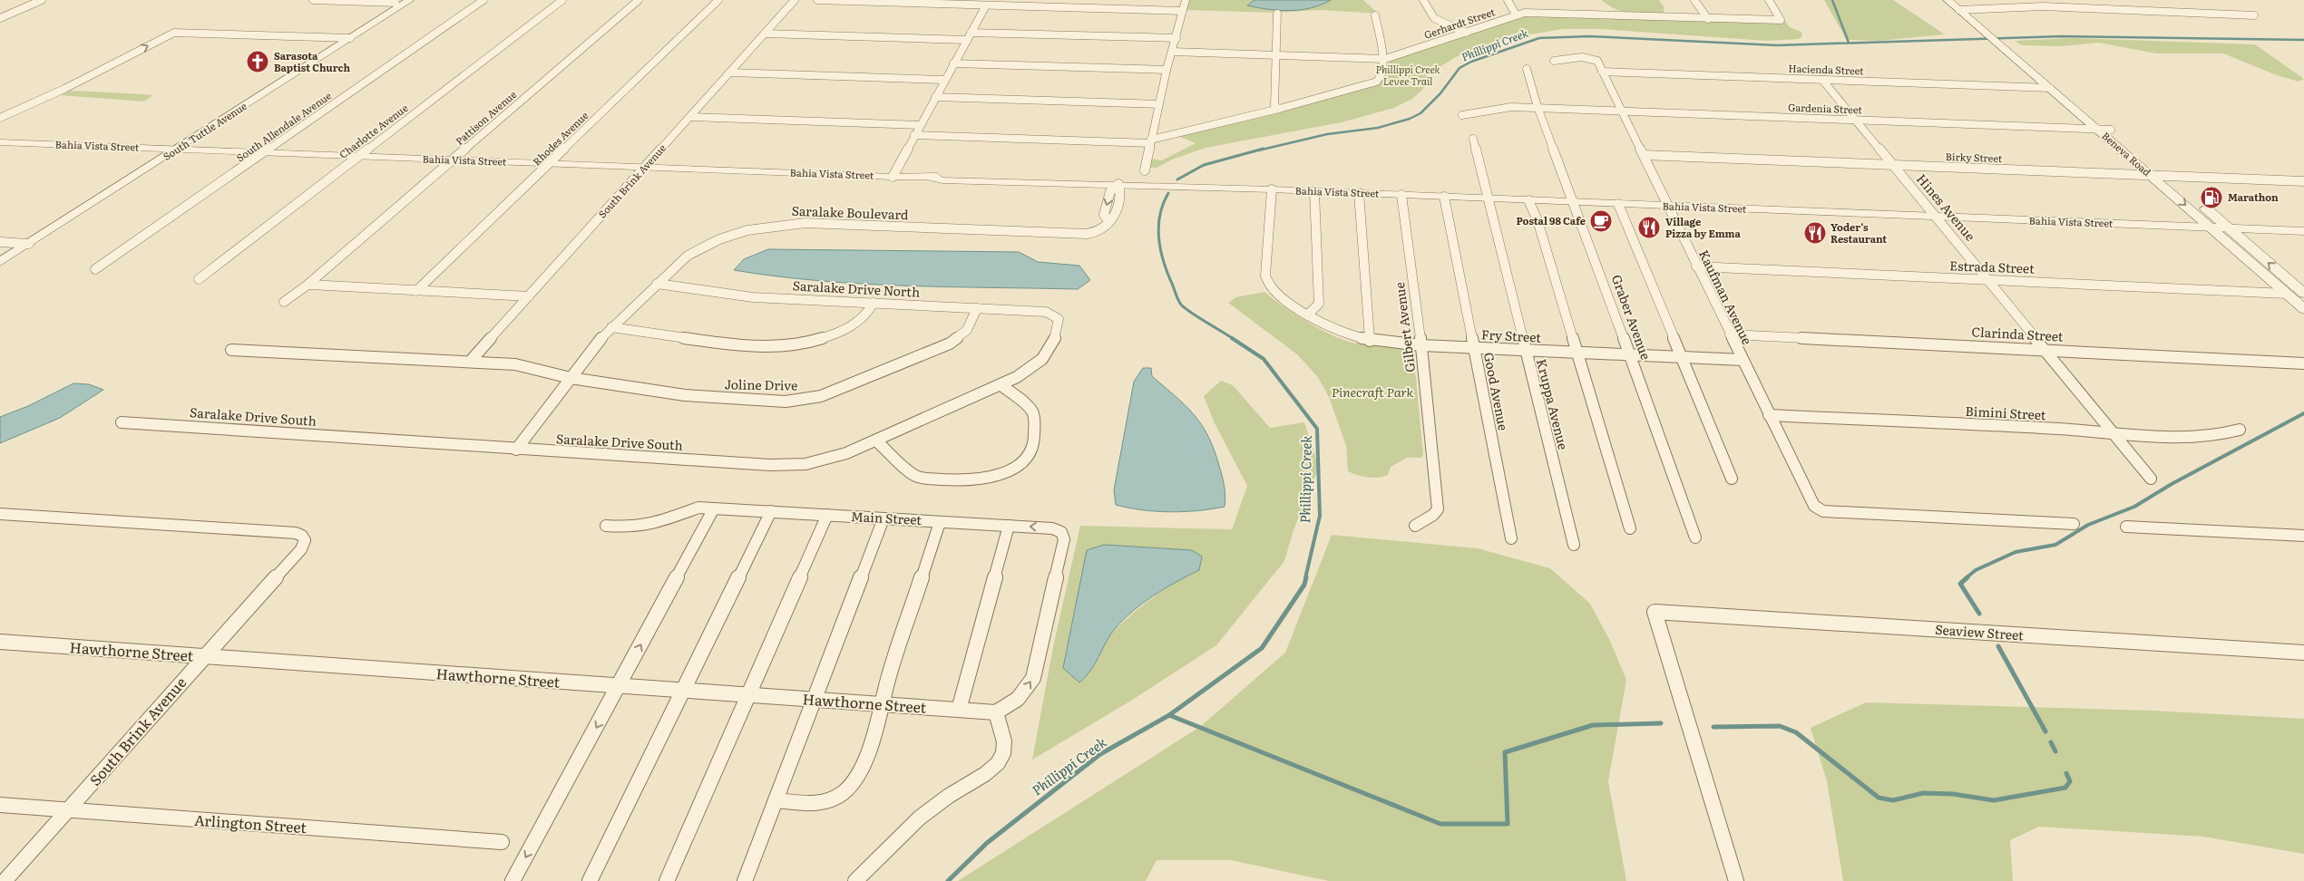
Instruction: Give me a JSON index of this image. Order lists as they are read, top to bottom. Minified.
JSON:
{"streets":{"main road":["South Tuttle Avenue","Beneva Road"],"street":["Gerhardt Street","Hacienda Street","Gardenia Street","Pattison Avenue","South Allendale Avenue","Charlotte Avenue","Rhodes Avenue","Bahia Vista Street","Birky Street","South Brink Avenue","Hines Avenue","Saralake Boulevard","Estrada Street","Saralake Drive North","Kaufman Avenue","Graber Avenue","Gilbert Avenue","Clarinda Street","Fry Street","Joline Drive","Good Avenue","Kruppa Avenue","Bimini Street","Saralake Drive South","Main Street","Seaview Street","Hawthorne Street","Arlington Street"]},"crossings":[["Hacienda Street","Beneva Road"],["Hacienda Street","Hines Avenue"],["Hacienda Street","Kaufman Avenue"],["Gardenia Street","Beneva Road"],["Gardenia Street","Hines Avenue"],["Gardenia Street","Kaufman Avenue"],["Gardenia Street","Graber Avenue"],["Pattison Avenue","Bahia Vista Street"],["South Allendale Avenue","Bahia Vista Street"],["South Tuttle Avenue","Bahia Vista Street"],["Charlotte Avenue","Bahia Vista Street"],["Rhodes Avenue","Bahia Vista Street"],["Bahia Vista Street","Beneva Road"],["Bahia Vista Street","South Brink Avenue"],["Bahia Vista Street","Hines Avenue"],["Bahia Vista Street","Saralake Boulevard"],["Bahia Vista Street","Kaufman Avenue"],["Bahia Vista Street","Graber Avenue"],["Bahia Vista Street","Gilbert Avenue"],["Bahia Vista Street","Fry Street"],["Bahia Vista Street","Good Avenue"],["Bahia Vista Street","Kruppa Avenue"],["Beneva Road","Birky Street"],["Beneva Road","Estrada Street"],["Birky Street","Hines Avenue"],["Birky Street","Kaufman Avenue"],["South Brink Avenue","Joline Drive"],["South Brink Avenue","Hawthorne Street"],["South Brink Avenue","Arlington Street"],["Hines Avenue","Estrada Street"],["Hines Avenue","Clarinda Street"],["Hines Avenue","Bimini Street"],["Saralake Boulevard","Saralake Drive North"],["Saralake Boulevard","Joline Drive"],["Saralake Boulevard","Saralake Drive South"],["Estrada Street","Kaufman Avenue"],["Saralake Drive North","Joline Drive"],["Saralake Drive North","Saralake Drive South"],["Kaufman Avenue","Clarinda Street"],["Kaufman Avenue","Fry Street"],["Kaufman Avenue","Bimini Street"],["Graber Avenue","Fry Street"],["Gilbert Avenue","Fry Street"],["Fry Street","Good Avenue"],["Fry Street","Kruppa Avenue"],["Main Street","Hawthorne Street"]],"water":["Phillippi Creek"],"parks":["Phillippi Creek Levee Trail","Pinecraft Park"],"places":{"church":["Sarasota Baptist Church"],"fuel station":["Marathon"],"cafe":["Postal 98 Cafe"],"restaurant":["Village Pizza by Emma","Yoder‘s Restaurant"]}}
